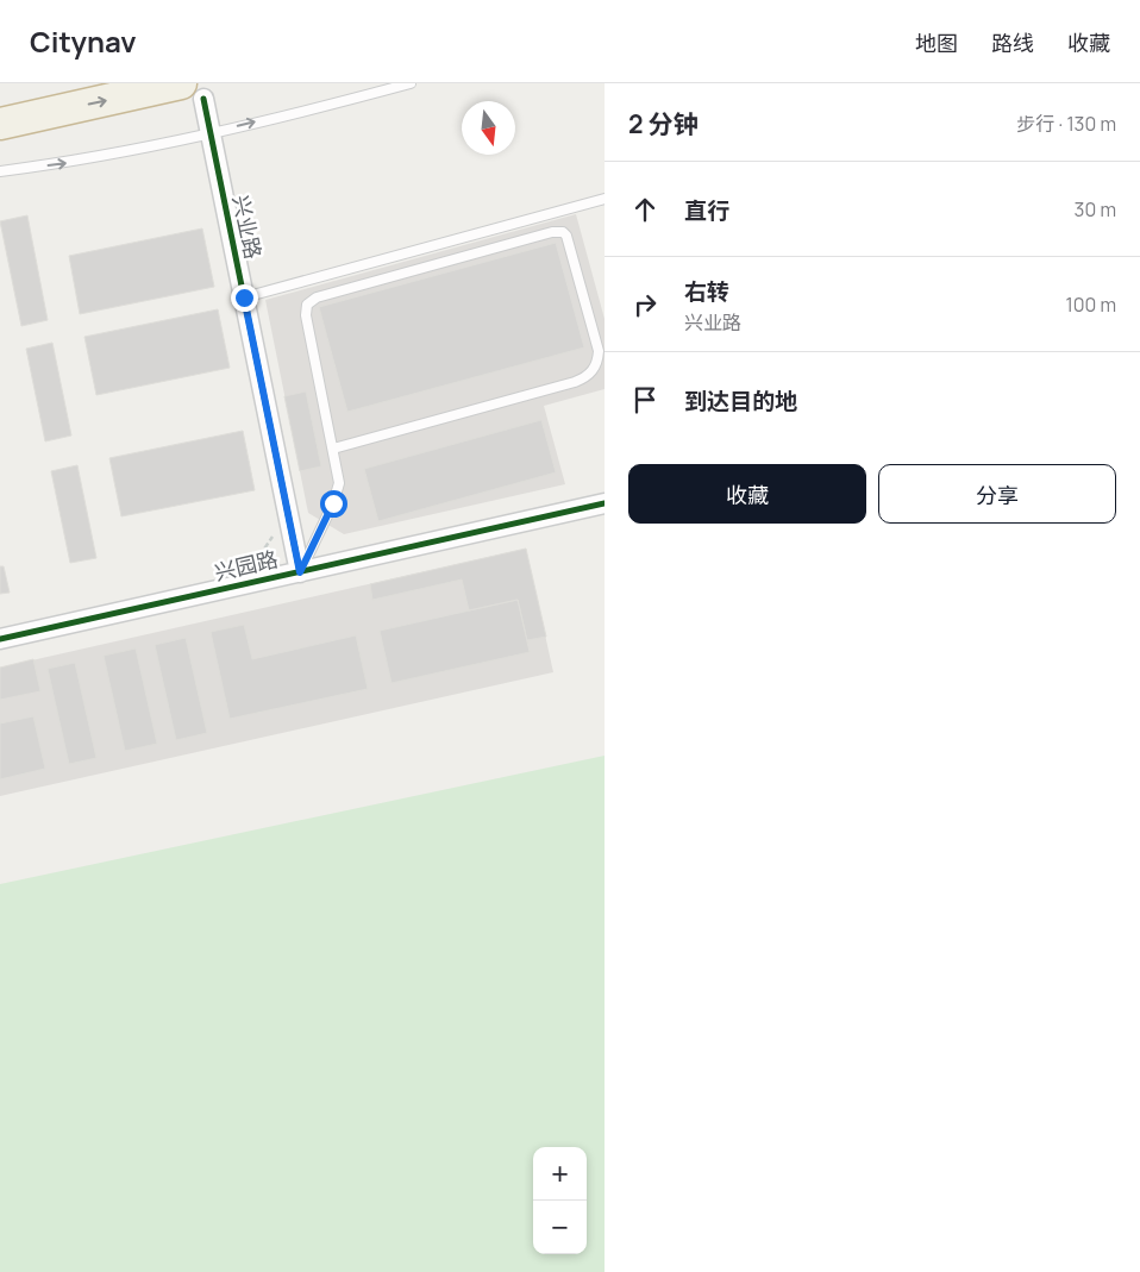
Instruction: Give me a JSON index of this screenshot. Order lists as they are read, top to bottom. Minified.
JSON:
{"streets":{"street":["兴业路","兴园路"]},"crossings":[["兴业路","兴园路"]],"north":"bottom","page":{"header":"Citynav","nav":["地图","路线","收藏"],"heading":["2 分钟","步行 · 130 m"],"list":[["直行","30 m"],["右转","兴业路","100 m"],"到达目的地"],"buttons":["收藏","分享"],"map_buttons":["+","−"]}}
